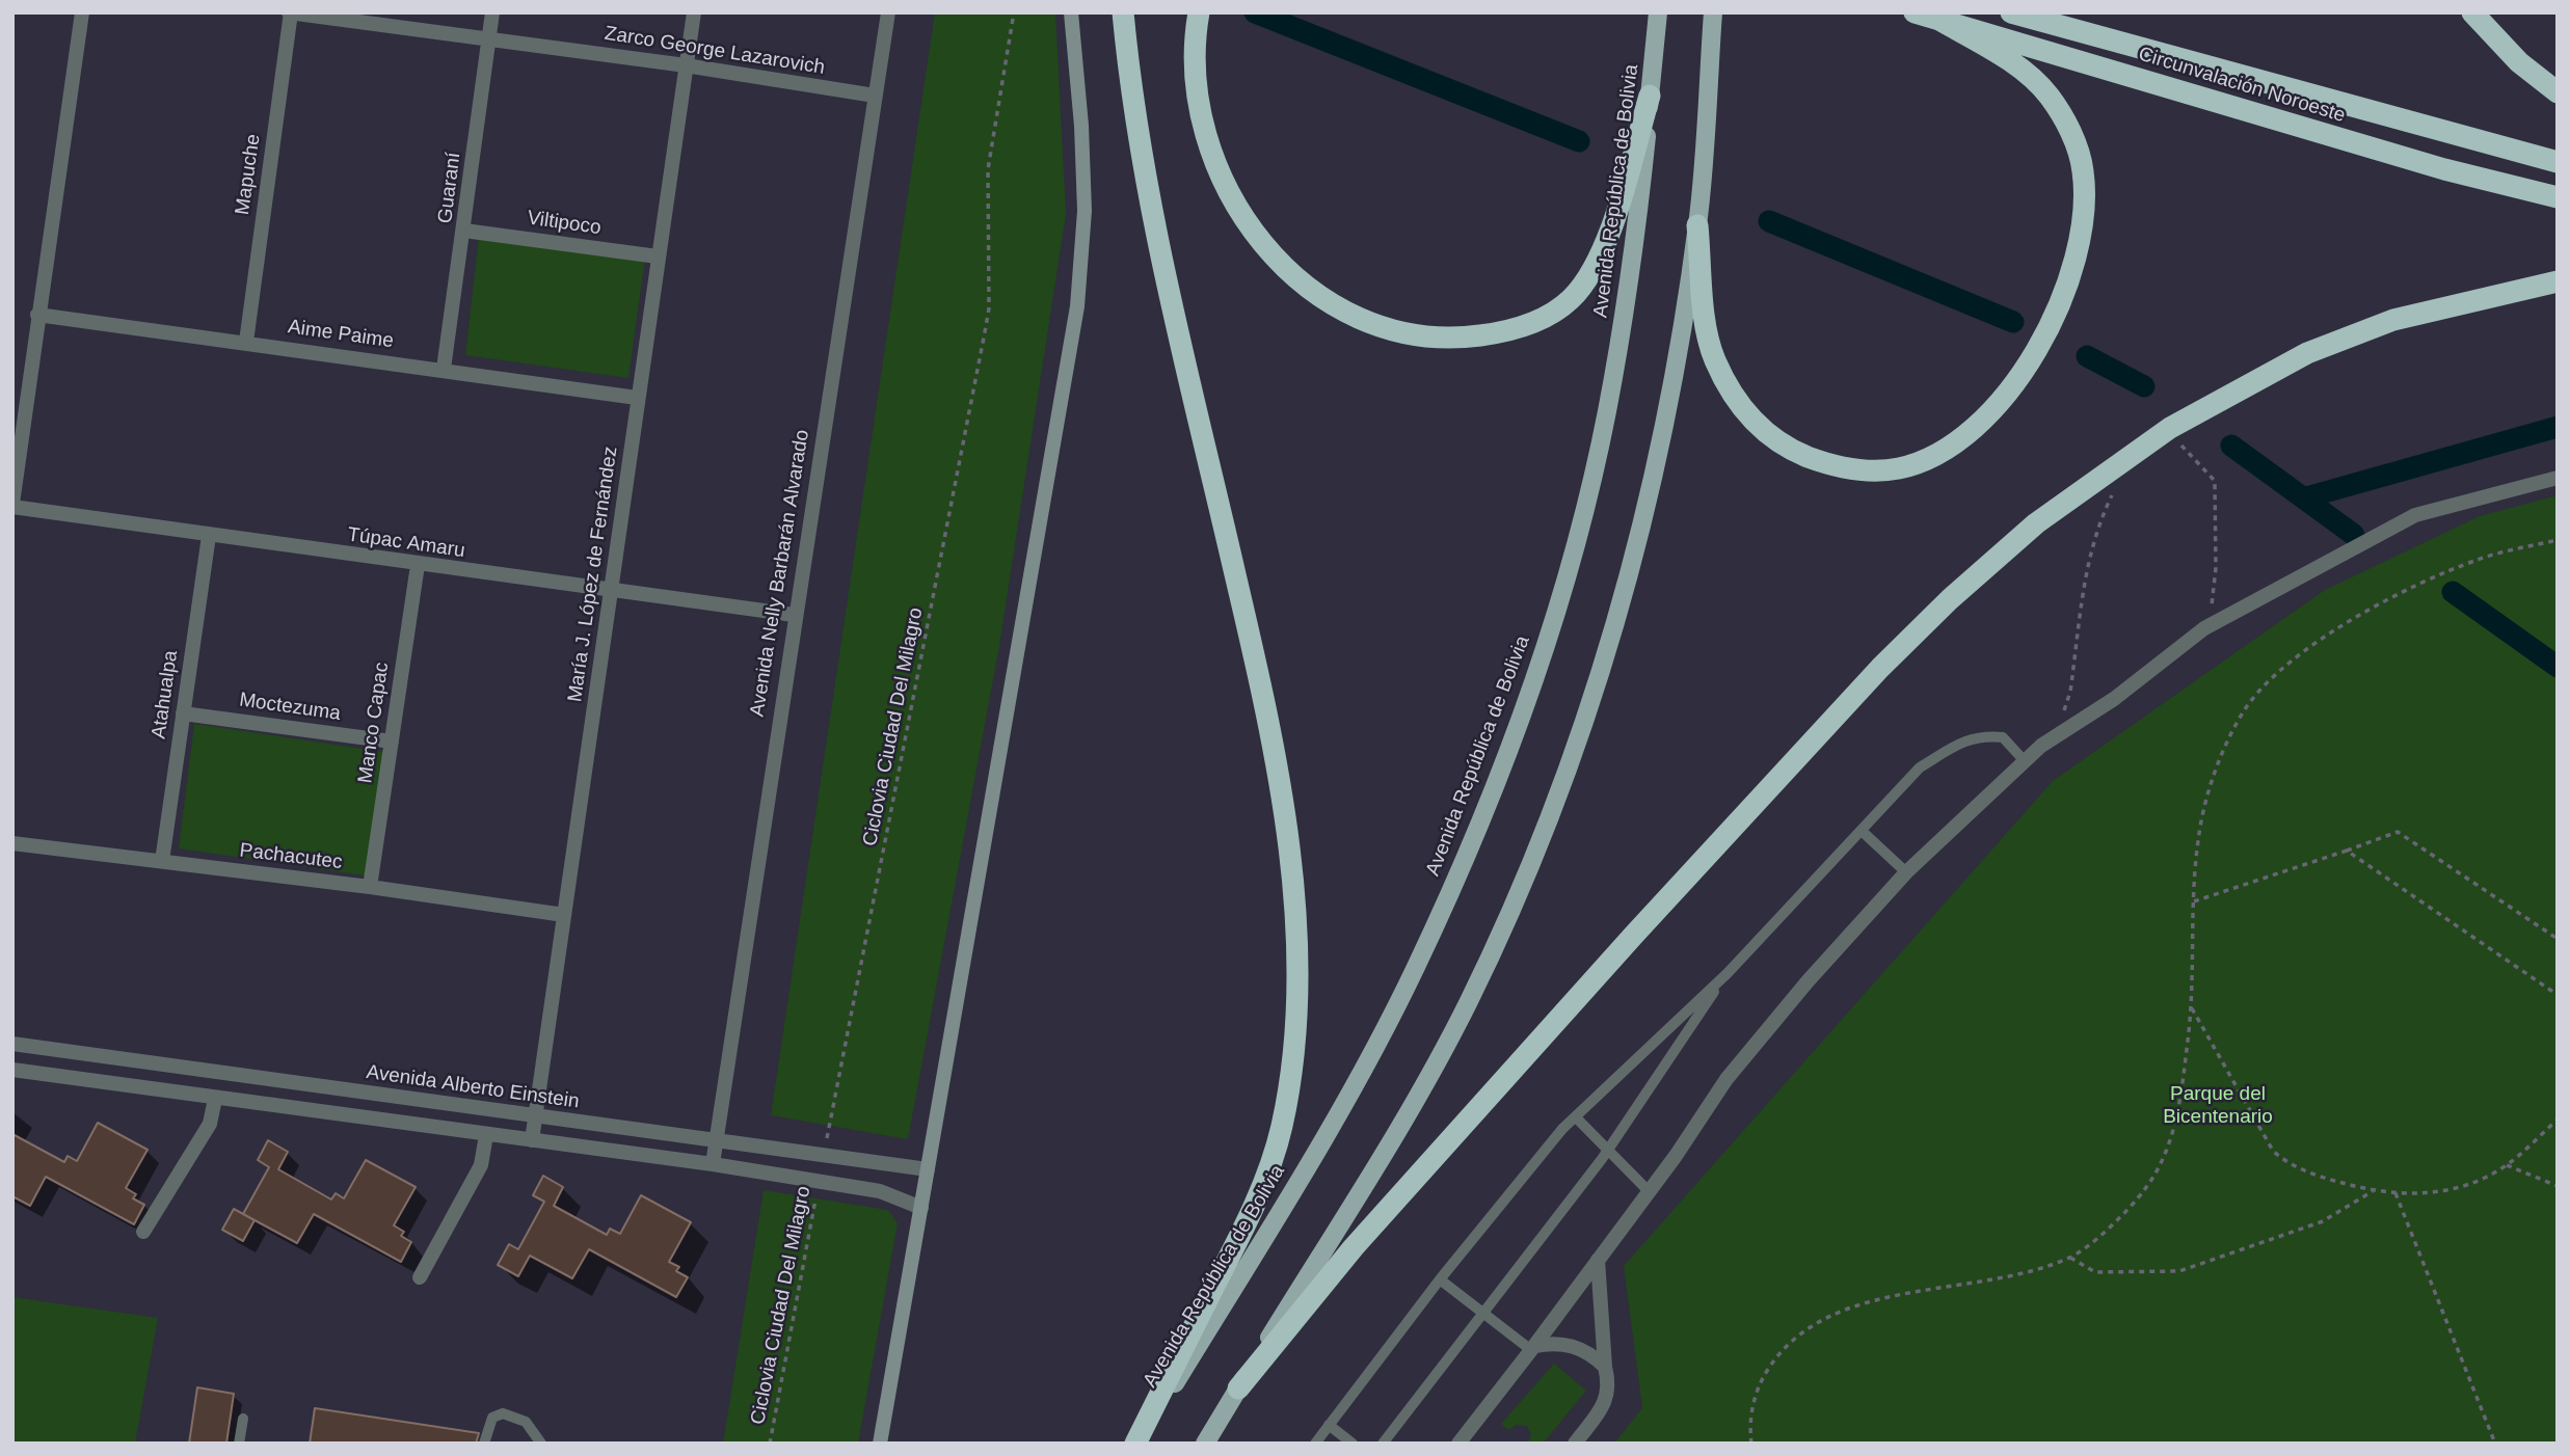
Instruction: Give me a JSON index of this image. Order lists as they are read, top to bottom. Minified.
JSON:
{"streets":{"highway":["Circunvalación Noroeste"],"main road":["Avenida República de Bolivia"],"street":["Zarco George Lazarovich","Mapuche","Guaraní","Viltipoco","Aime Paime","Túpac Amaru","Avenida Nelly Barbarán Alvarado","María J. López de Fernández","Atahualpa","Moctezuma","Manco Capac","Pachacutec","Avenida Alberto Einstein"],"path":["Ciclovia Ciudad Del Milagro"]},"crossings":[["Zarco George Lazarovich","Mapuche"],["Zarco George Lazarovich","Guaraní"],["Zarco George Lazarovich","Avenida Nelly Barbarán Alvarado"],["Zarco George Lazarovich","María J. López de Fernández"],["Mapuche","Aime Paime"],["Guaraní","Viltipoco"],["Guaraní","Aime Paime"],["Viltipoco","María J. López de Fernández"],["Aime Paime","María J. López de Fernández"],["Túpac Amaru","Avenida Nelly Barbarán Alvarado"],["Túpac Amaru","María J. López de Fernández"],["Túpac Amaru","Atahualpa"],["Túpac Amaru","Manco Capac"],["Avenida Nelly Barbarán Alvarado","Avenida Alberto Einstein"],["María J. López de Fernández","Pachacutec"],["María J. López de Fernández","Avenida Alberto Einstein"],["Atahualpa","Moctezuma"],["Atahualpa","Pachacutec"],["Moctezuma","Manco Capac"],["Manco Capac","Pachacutec"],["Ciclovia Ciudad Del Milagro","Avenida Alberto Einstein"]],"parks":["Parque del Bicentenario"]}
